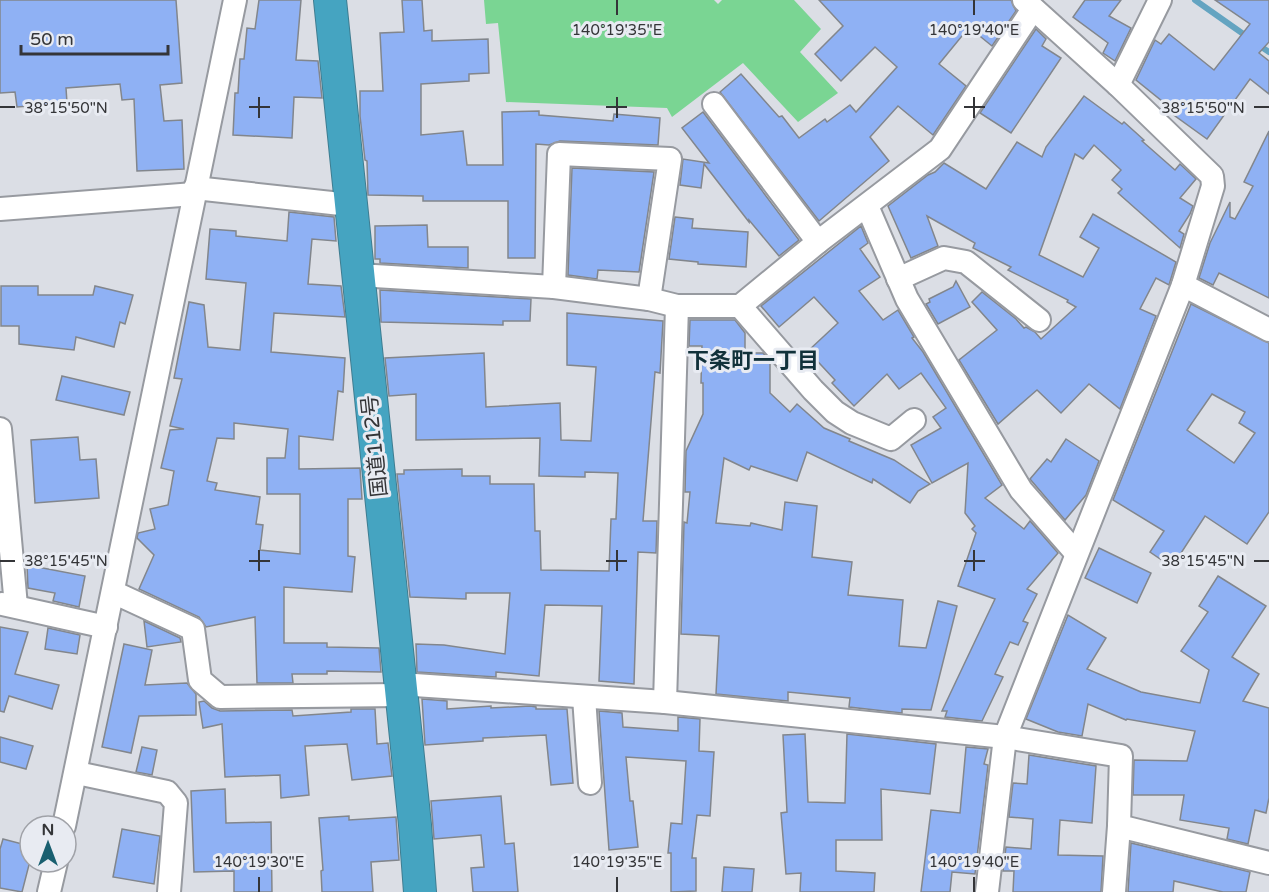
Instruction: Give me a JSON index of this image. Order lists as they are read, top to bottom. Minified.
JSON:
{"streets":{"highway":["国道112号"]},"districts":["下条町一丁目"],"scale_bar":"50 m","north":"top","coordinates":["140°19'35\"E","140°19'40\"E","38°15'50\"N","38°15'45\"N","140°19'30\"E"]}
